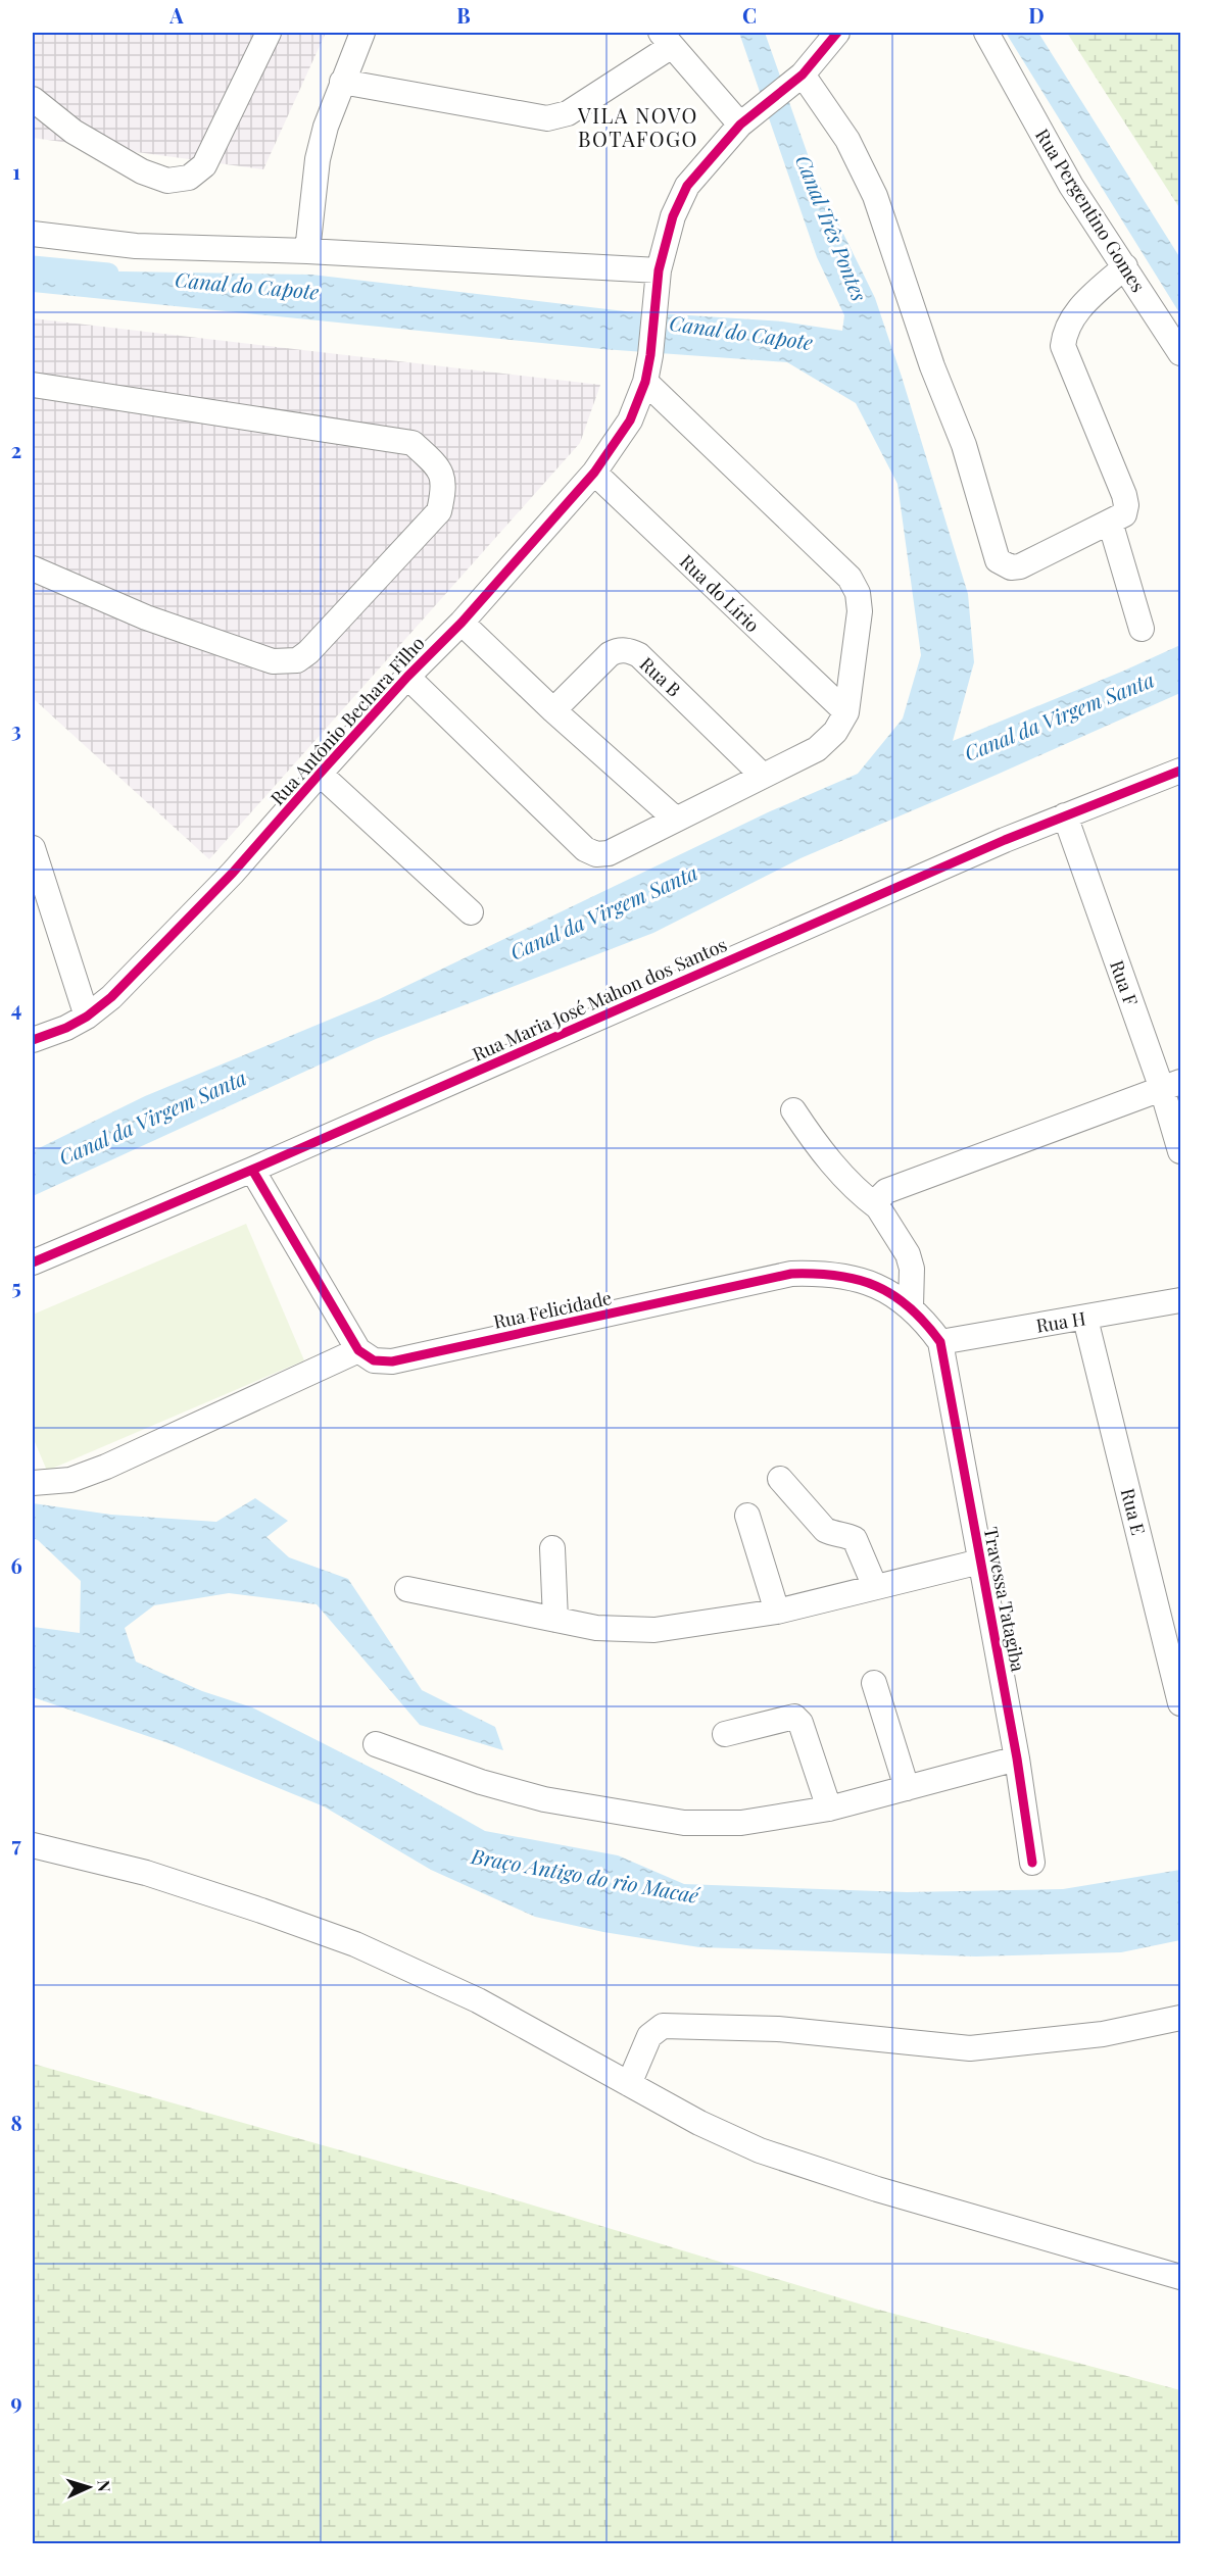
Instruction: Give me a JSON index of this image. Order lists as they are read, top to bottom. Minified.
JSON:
{"streets":{"street":["Rua Pergentino Gomes","Rua do Lírio","Rua B","Rua Antônio Bechara Filho","Rua F","Rua Maria José Mahon dos Santos","Rua Felicidade","Rua H","Rua E","Travessa Tatagiba"]},"crossings":[["Rua do Lírio","Rua Antônio Bechara Filho"],["Rua F","Rua Maria José Mahon dos Santos"],["Rua Felicidade","Rua H"],["Rua Felicidade","Travessa Tatagiba"],["Rua H","Rua E"],["Rua H","Travessa Tatagiba"]],"districts":["VILA NOVO BOTAFOGO"],"water":["Canal Três Pontes","Canal do Capote","Canal da Virgem Santa","Braço Antigo do rio Macaé"],"north":"right","grid":{"columns":["A","B","C","D"],"rows":["1","2","3","4","5","6","7","8","9"]}}
